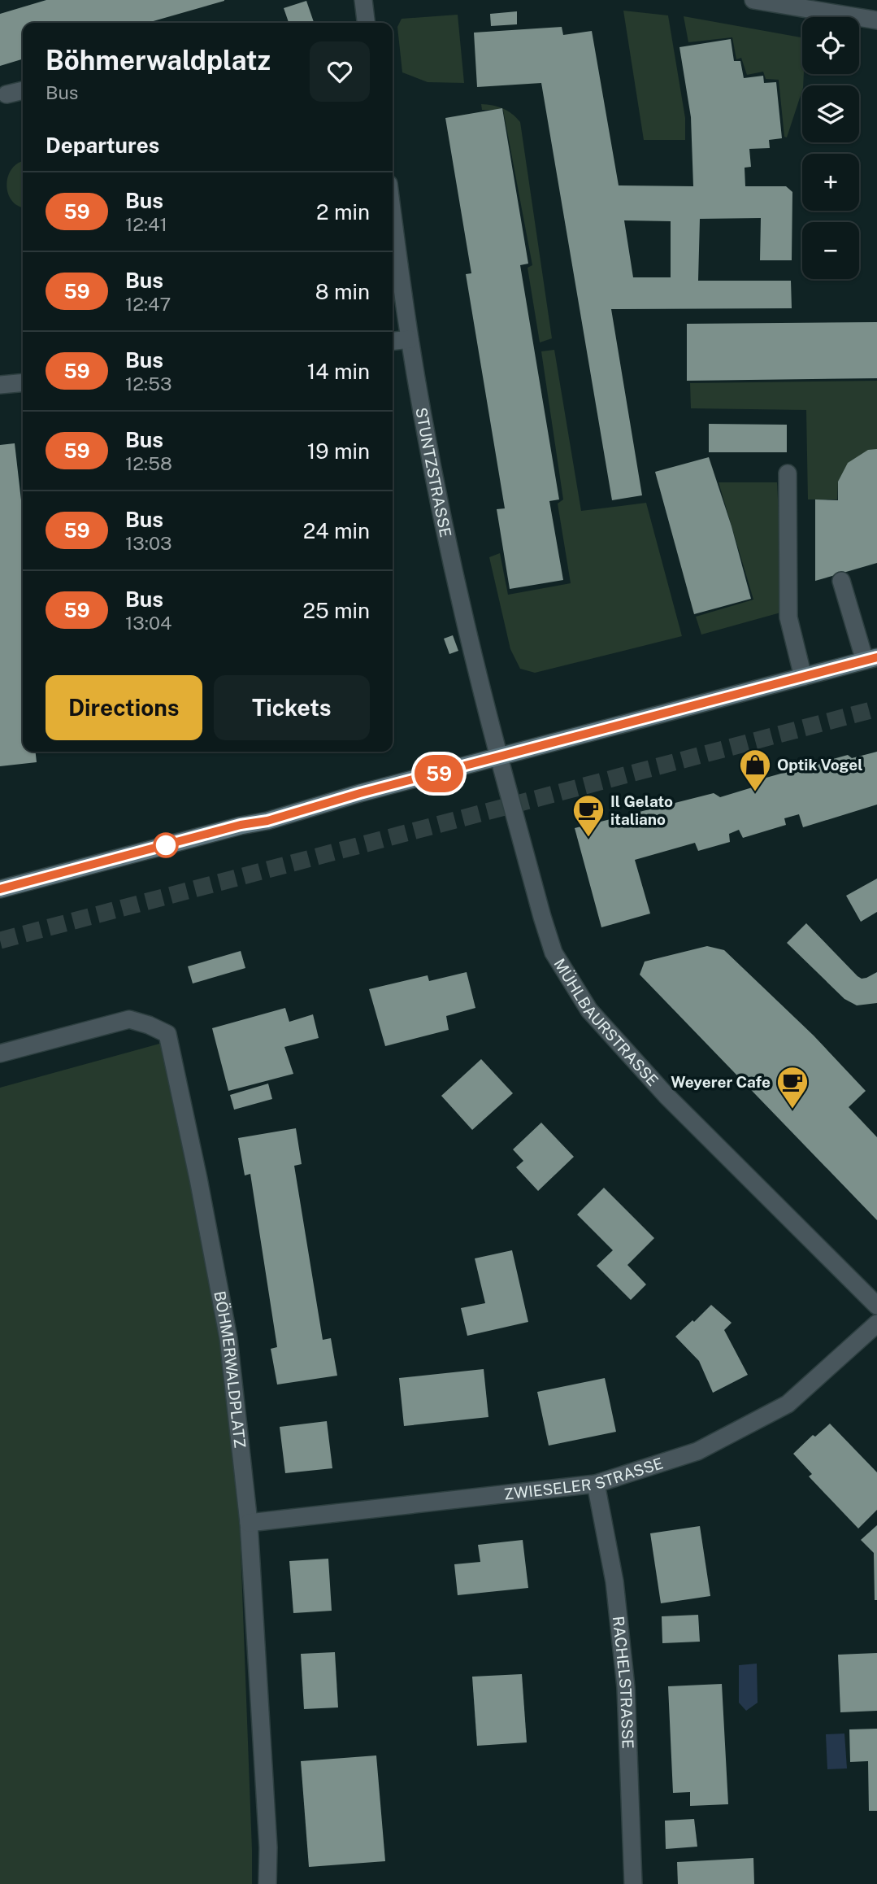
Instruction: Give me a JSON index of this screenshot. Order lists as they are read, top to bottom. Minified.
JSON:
{"streets":{"street":["STUNTZSTRASSE","MÜHLBAURSTRASSE","BÖHMERWALDPLATZ","ZWIESELER STRASSE","RACHELSTRASSE"]},"crossings":[["STUNTZSTRASSE","MÜHLBAURSTRASSE"],["BÖHMERWALDPLATZ","ZWIESELER STRASSE"],["ZWIESELER STRASSE","RACHELSTRASSE"]],"places":{"shop":["Optik Vogel"],"cafe":["Il Gelato italiano","Weyerer Cafe"]},"lines":["bus line 59"],"page":{"on_map":"59","map_buttons":["+","−"],"heading":[["Böhmerwaldplatz","Bus"],"Departures"],"list":[{"mark":"59","name":"Bus","note":"12:41","value":"2 min"},{"mark":"59","name":"Bus","note":"12:47","value":"8 min"},{"mark":"59","name":"Bus","note":"12:53","value":"14 min"},{"mark":"59","name":"Bus","note":"12:58","value":"19 min"},{"mark":"59","name":"Bus","note":"13:03","value":"24 min"},{"mark":"59","name":"Bus","note":"13:04","value":"25 min"}],"buttons":["Directions","Tickets"]}}
